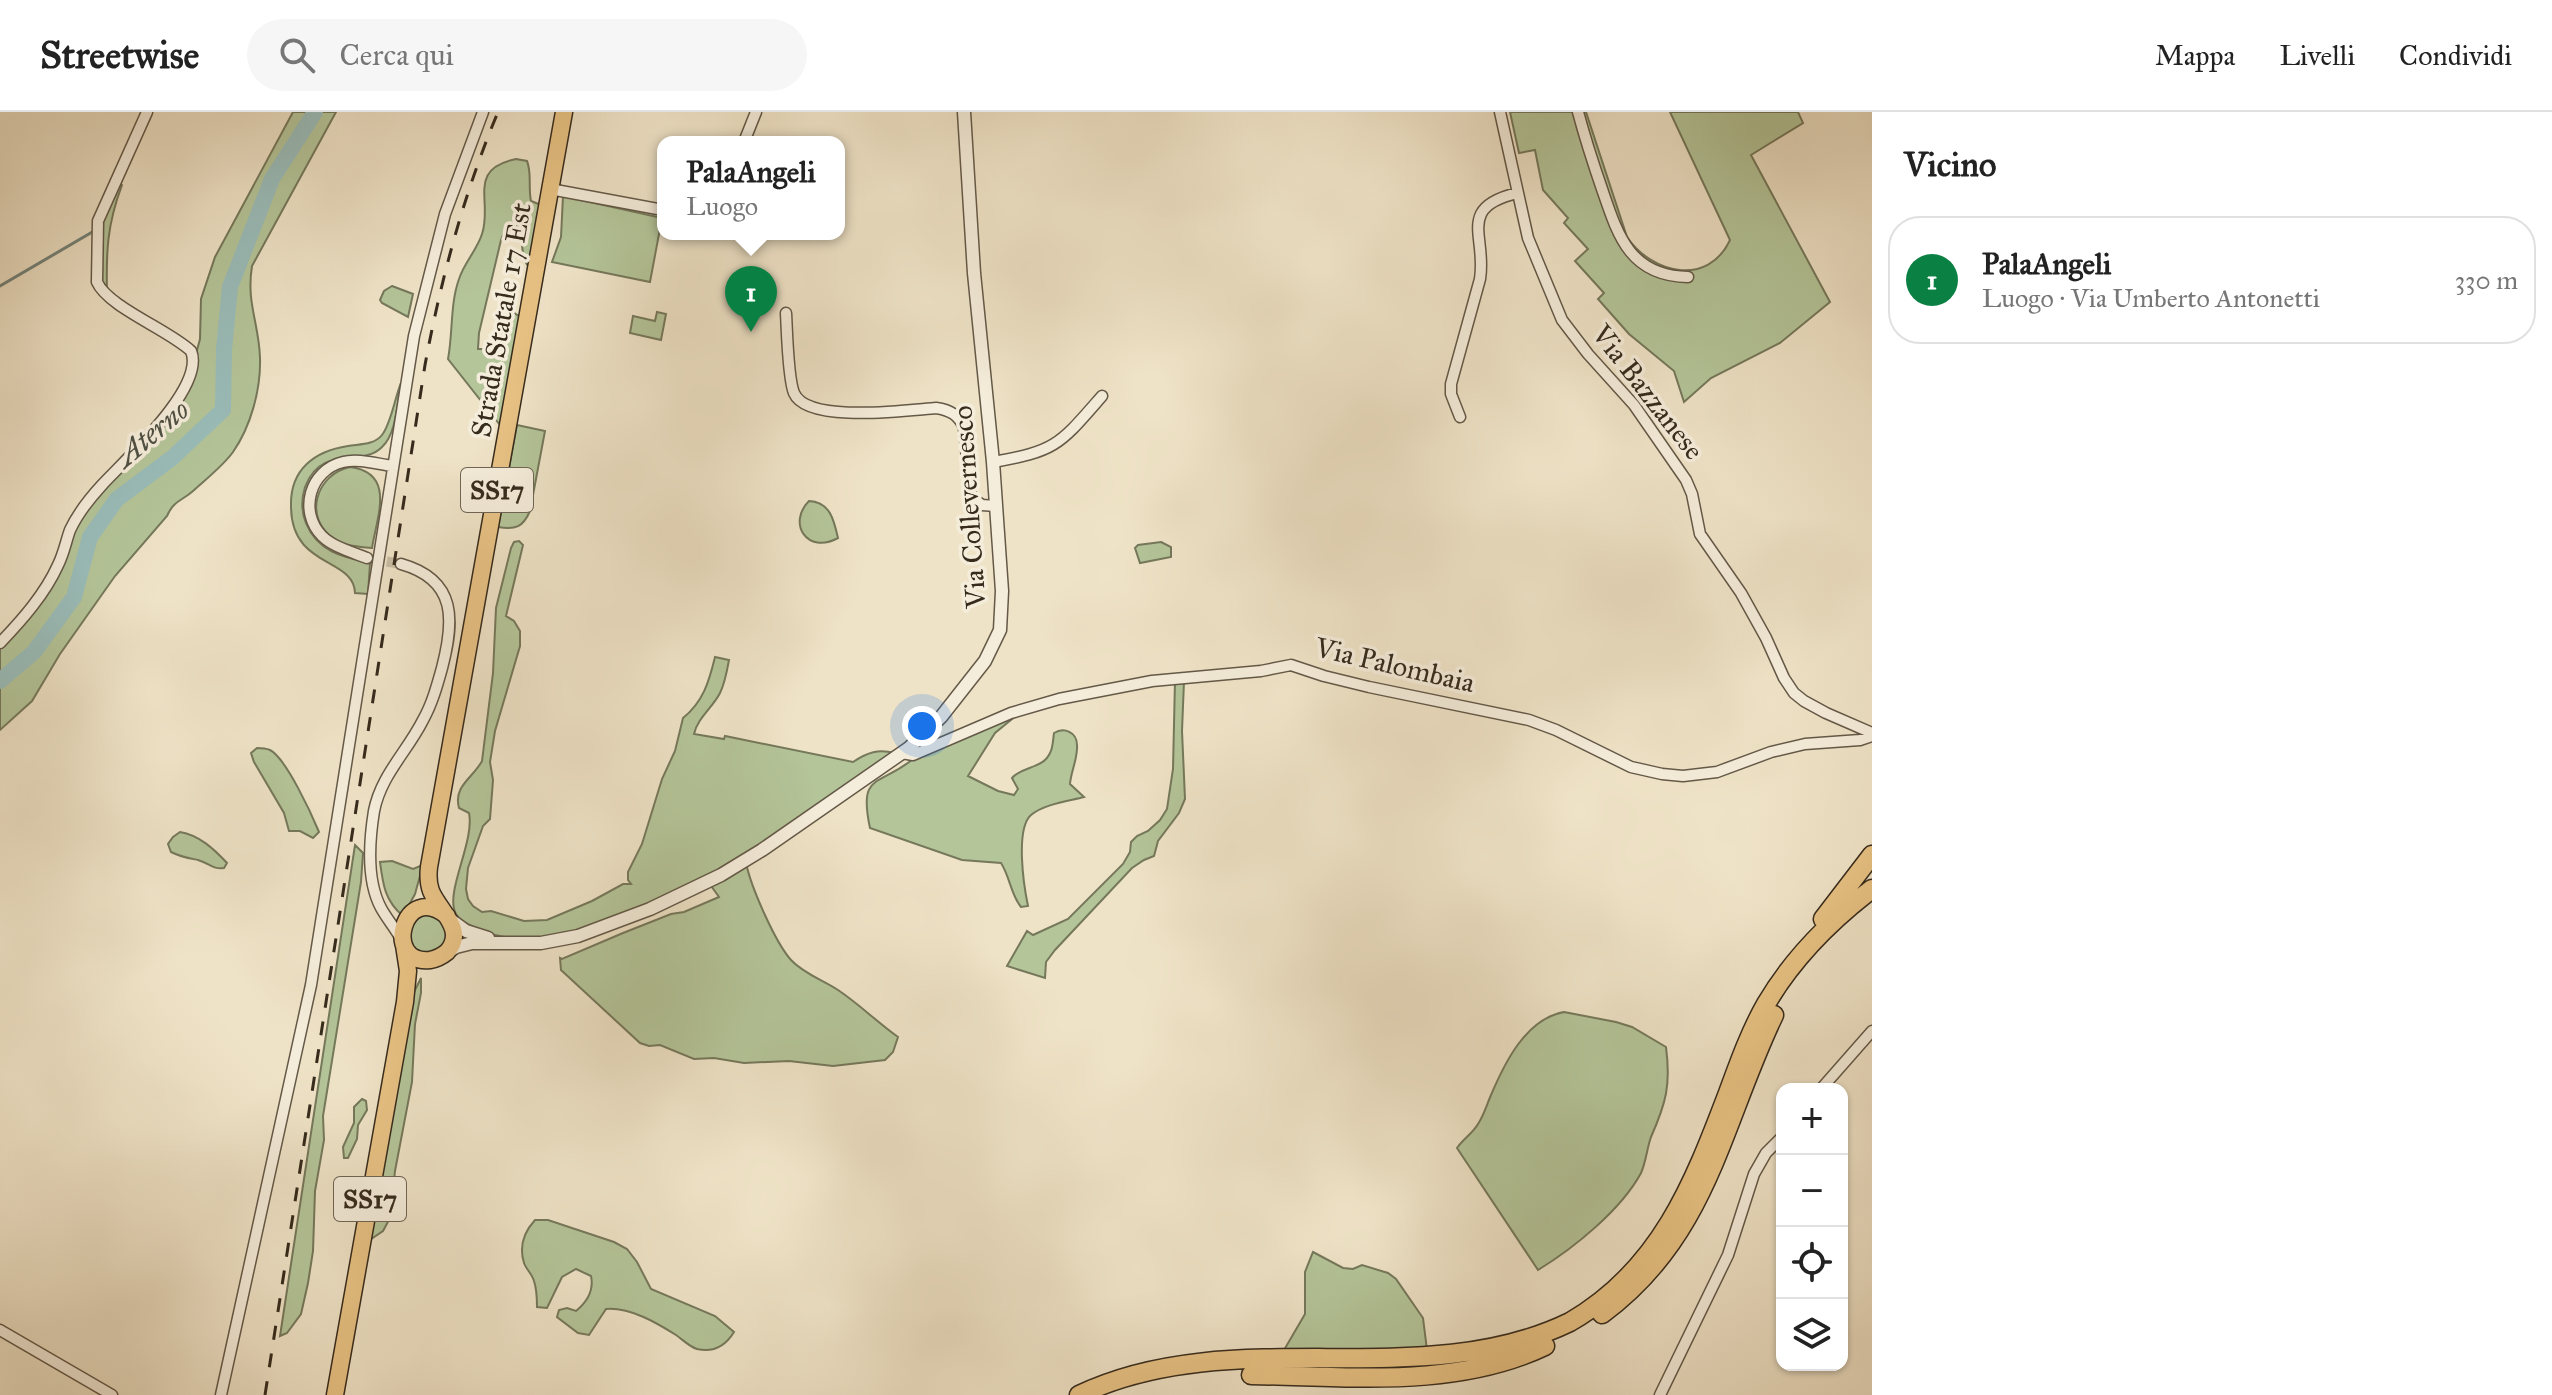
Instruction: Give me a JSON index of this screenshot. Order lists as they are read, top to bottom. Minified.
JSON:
{"streets":{"main road":["Strada Statale 17 Est","SS17"],"street":["Via Bazzanese","Via Collevernesco","Via Palombaia"]},"crossings":[["Strada Statale 17 Est","SS17"],["Strada Statale 17 Est","Via Collevernesco"],["Via Bazzanese","Via Palombaia"],["SS17","Via Collevernesco"],["Via Collevernesco","Via Palombaia"]],"water":["Aterno"],"page":{"header":"Streetwise","search":"Cerca qui","nav":["Mappa","Livelli","Condividi"],"heading":"Vicino","popup":["PalaAngeli","Luogo"],"list":[{"mark":"1","name":"PalaAngeli","note":"Luogo · Via Umberto Antonetti","value":"330 m"}],"pins":"1","map_buttons":["+","−"]}}
